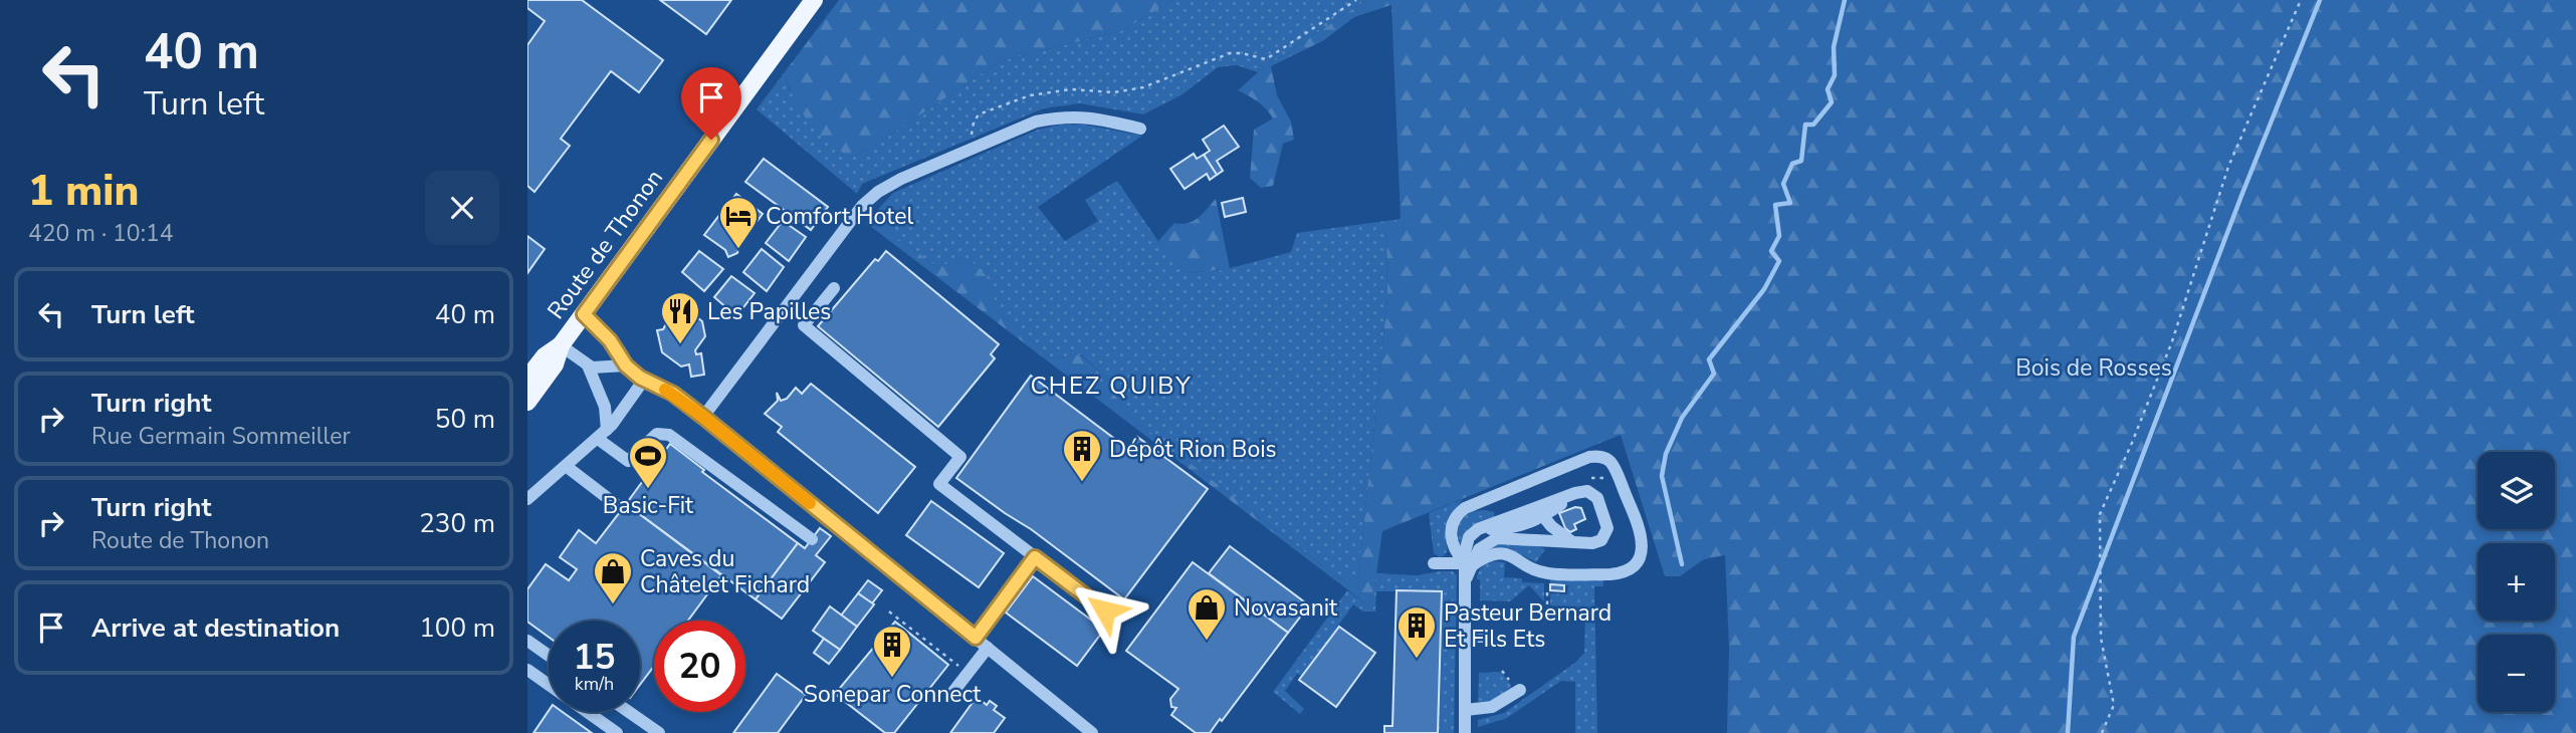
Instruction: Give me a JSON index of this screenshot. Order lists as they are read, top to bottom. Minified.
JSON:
{"streets":{"main road":["Route de Thonon"]},"districts":["CHEZ QUIBY"],"parks":["Bois de Rosses"],"places":{"hotel":["Comfort Hotel"],"restaurant":["Les Papilles"],"building":["Dépôt Rion Bois","Pasteur Bernard Et Fils Ets","Sonepar Connect"],"sports":["Basic-Fit"],"shop":["Caves du Châtelet Fichard","Novasanit"]},"page":{"turn":["40 m","Turn left"],"heading":["1 min","420 m · 10:14"],"list":[{"name":"Turn left","value":"40 m"},{"name":"Turn right","note":"Rue Germain Sommeiller","value":"50 m"},{"name":"Turn right","note":"Route de Thonon","value":"230 m"},{"name":"Arrive at destination","value":"100 m"}],"map_buttons":["+","−"],"speed":"15 km/h","limit":"20"}}
